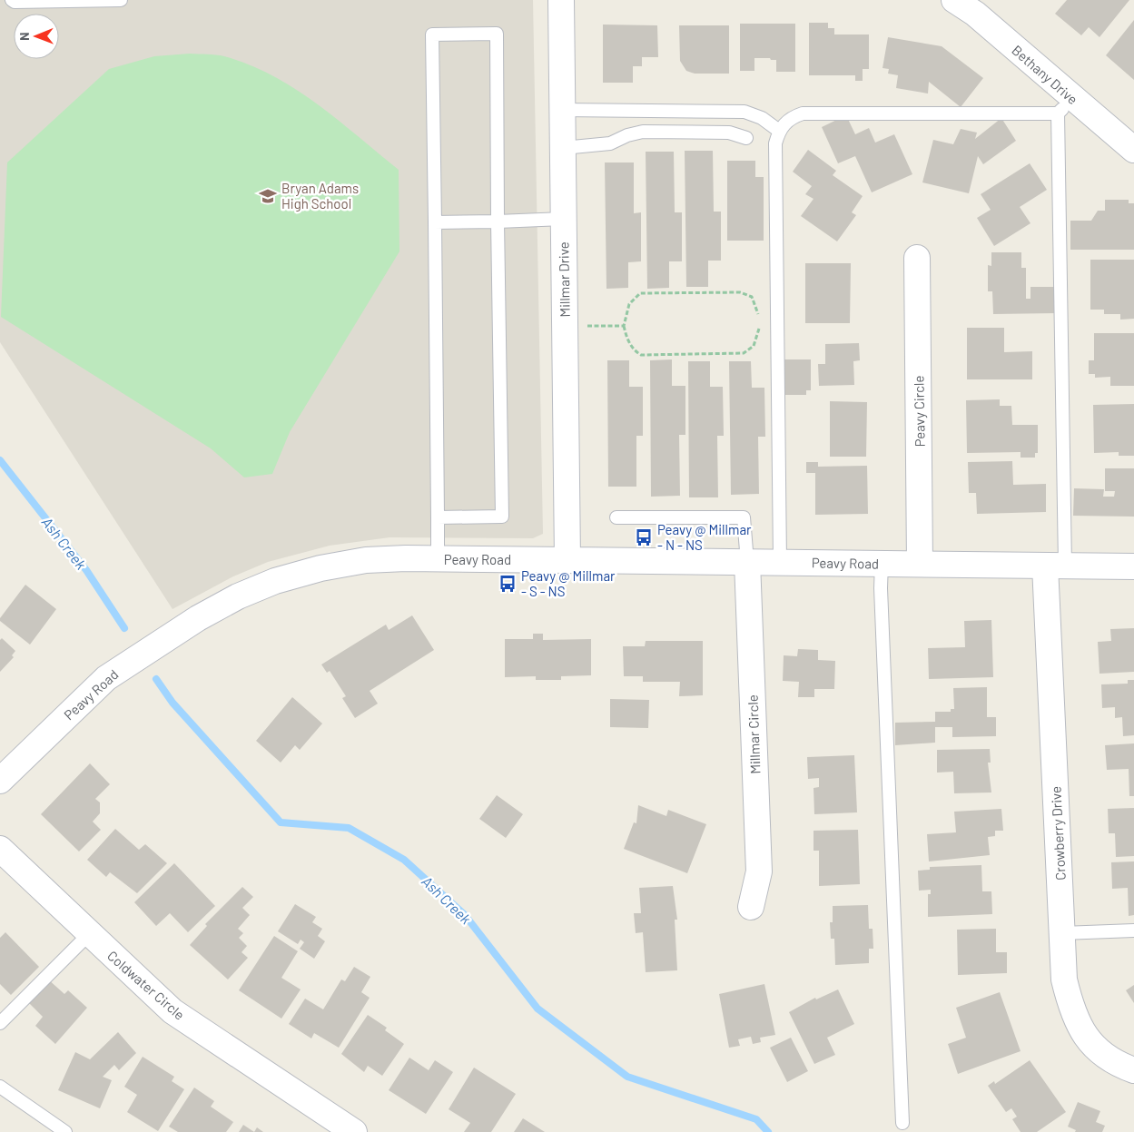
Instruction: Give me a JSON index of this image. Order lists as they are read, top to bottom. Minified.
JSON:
{"streets":{"street":["Bethany Drive","Millmar Drive","Peavy Circle","Peavy Road","Millmar Circle","Crowberry Drive","Coldwater Circle"]},"crossings":[["Millmar Drive","Peavy Road"],["Peavy Circle","Peavy Road"],["Peavy Road","Millmar Circle"],["Peavy Road","Crowberry Drive"]],"water":["Ash Creek"],"places":{"school or university":["Bryan Adams High School"],"bus stop":["Peavy @ Millmar - N - NS","Peavy @ Millmar - S - NS"]},"north":"left"}
